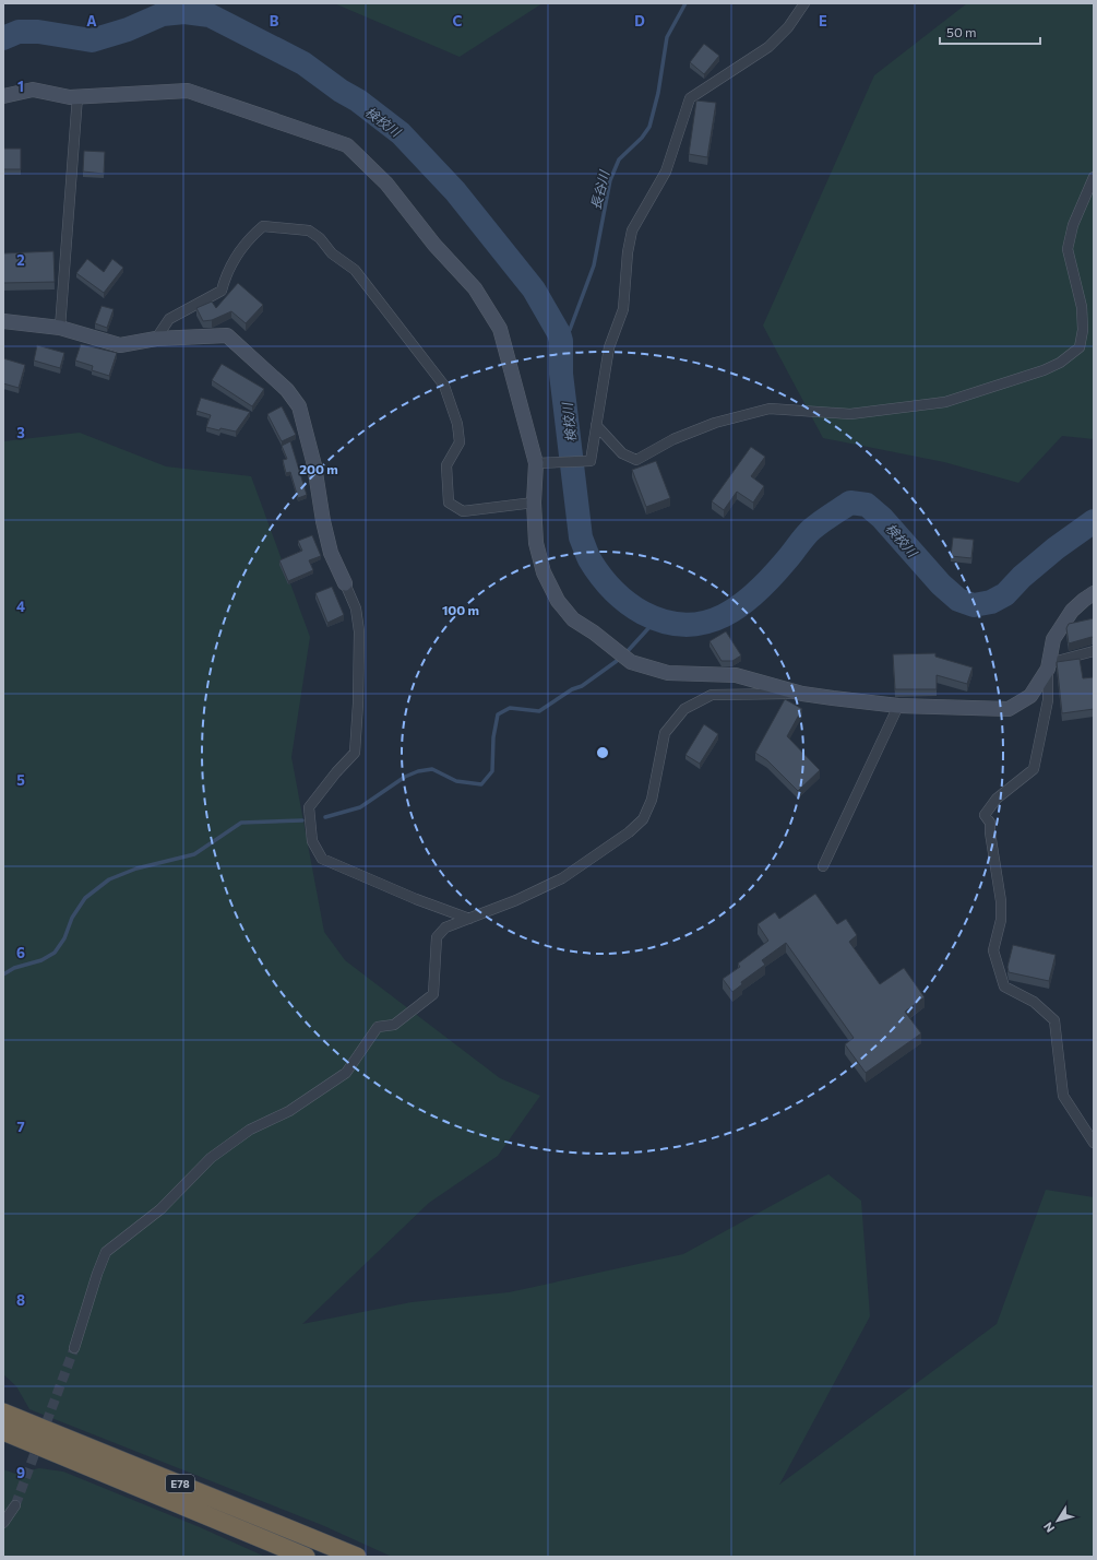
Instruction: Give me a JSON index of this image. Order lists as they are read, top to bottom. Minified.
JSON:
{"streets":{"highway":["E78"]},"water":["検校川","長谷川"],"scale_bar":"50 m","north":"bottom left","grid":{"columns":["A","B","C","D","E"],"rows":["1","2","3","4","5","6","7","8","9"]},"rings":["200 m","100 m"]}
